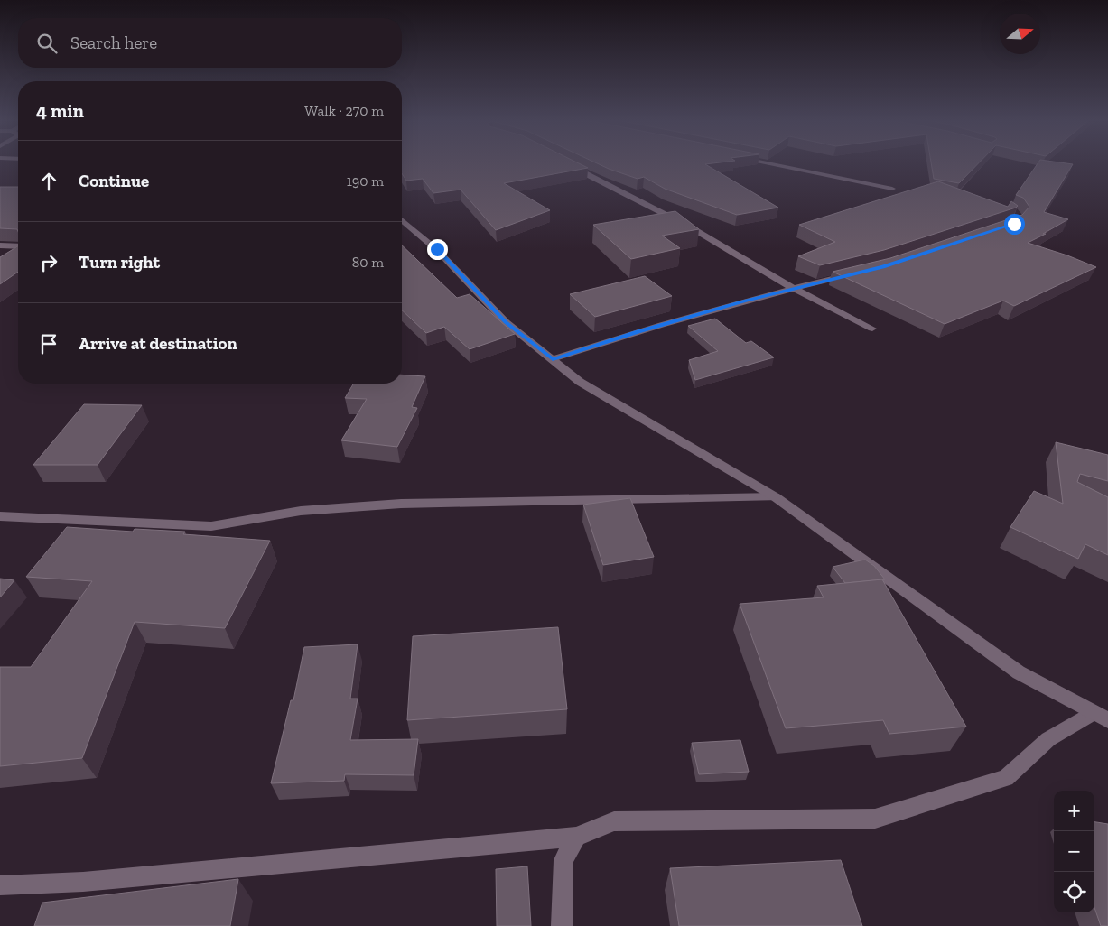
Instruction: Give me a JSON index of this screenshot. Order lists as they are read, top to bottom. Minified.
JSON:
{"north":"right","page":{"search":"Search here","heading":["4 min","Walk · 270 m"],"list":[["Continue","190 m"],["Turn right","80 m"],"Arrive at destination"],"map_buttons":["+","−"]}}
